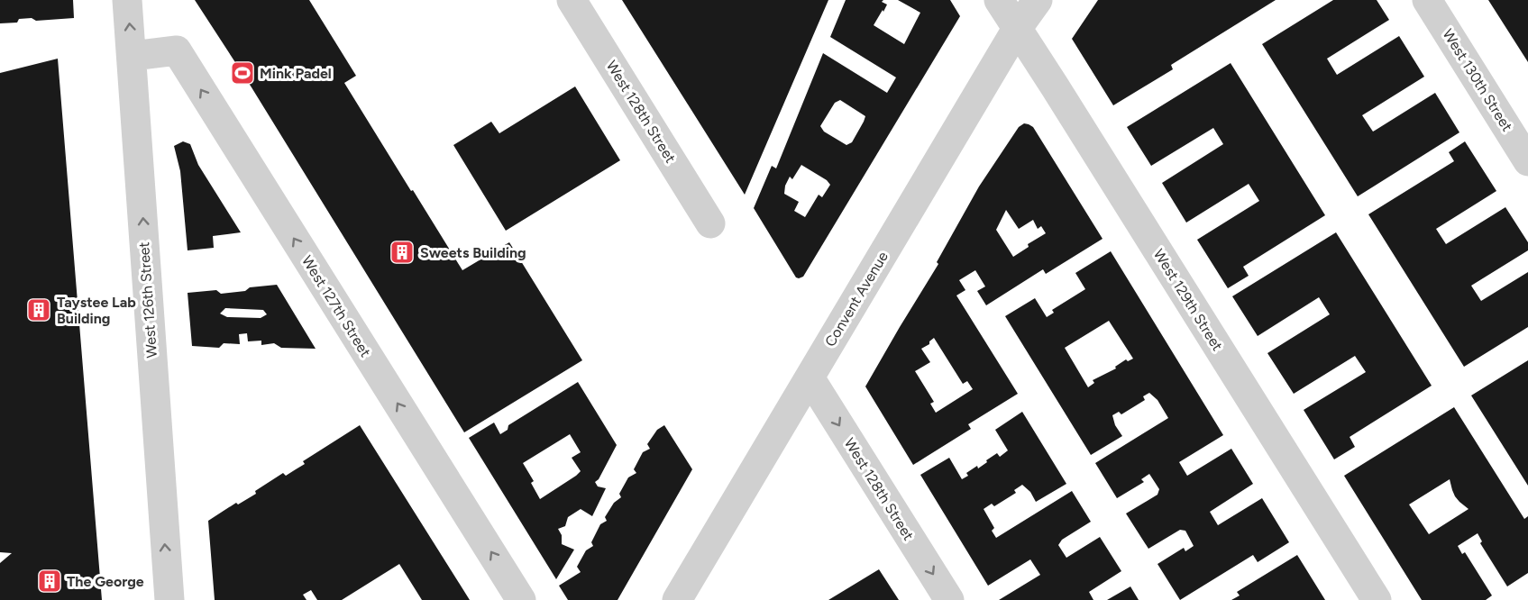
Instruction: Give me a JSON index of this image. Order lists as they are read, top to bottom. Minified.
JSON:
{"streets":{"street":["West 130th Street","West 128th Street","Convent Avenue","West 126th Street","West 129th Street","West 127th Street"]},"crossings":[["West 128th Street","Convent Avenue"],["Convent Avenue","West 129th Street"],["West 126th Street","West 127th Street"]],"one_way":["West 128th Street","West 126th Street","West 127th Street"],"places":{"sports":["Mink Padel"],"building":["Sweets Building","Taystee Lab Building","The George"]}}
